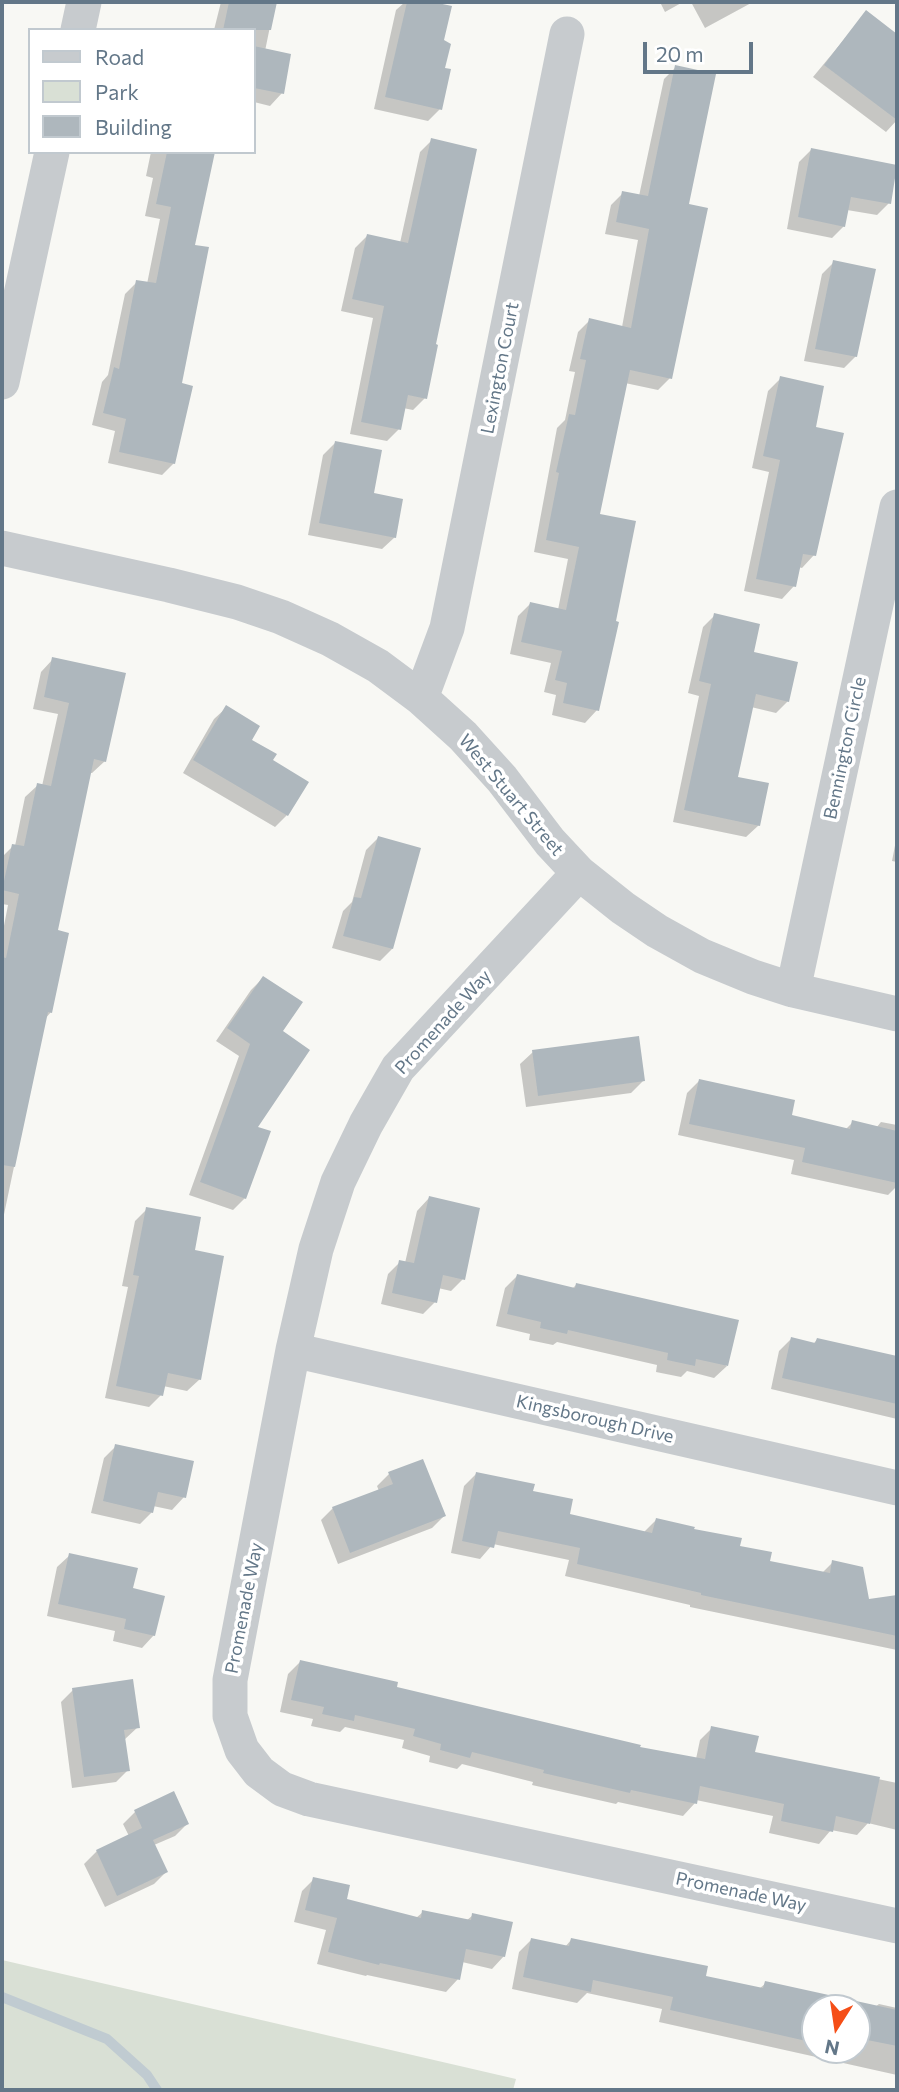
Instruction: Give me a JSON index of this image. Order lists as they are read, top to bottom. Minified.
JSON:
{"streets":{"street":["Lexington Court","Bennington Circle","West Stuart Street","Promenade Way","Kingsborough Drive"]},"crossings":[["Lexington Court","West Stuart Street"],["Bennington Circle","West Stuart Street"],["West Stuart Street","Promenade Way"],["Promenade Way","Kingsborough Drive"]],"legend":["Road","Park","Building"],"scale_bar":"20 m","north":"bottom"}
